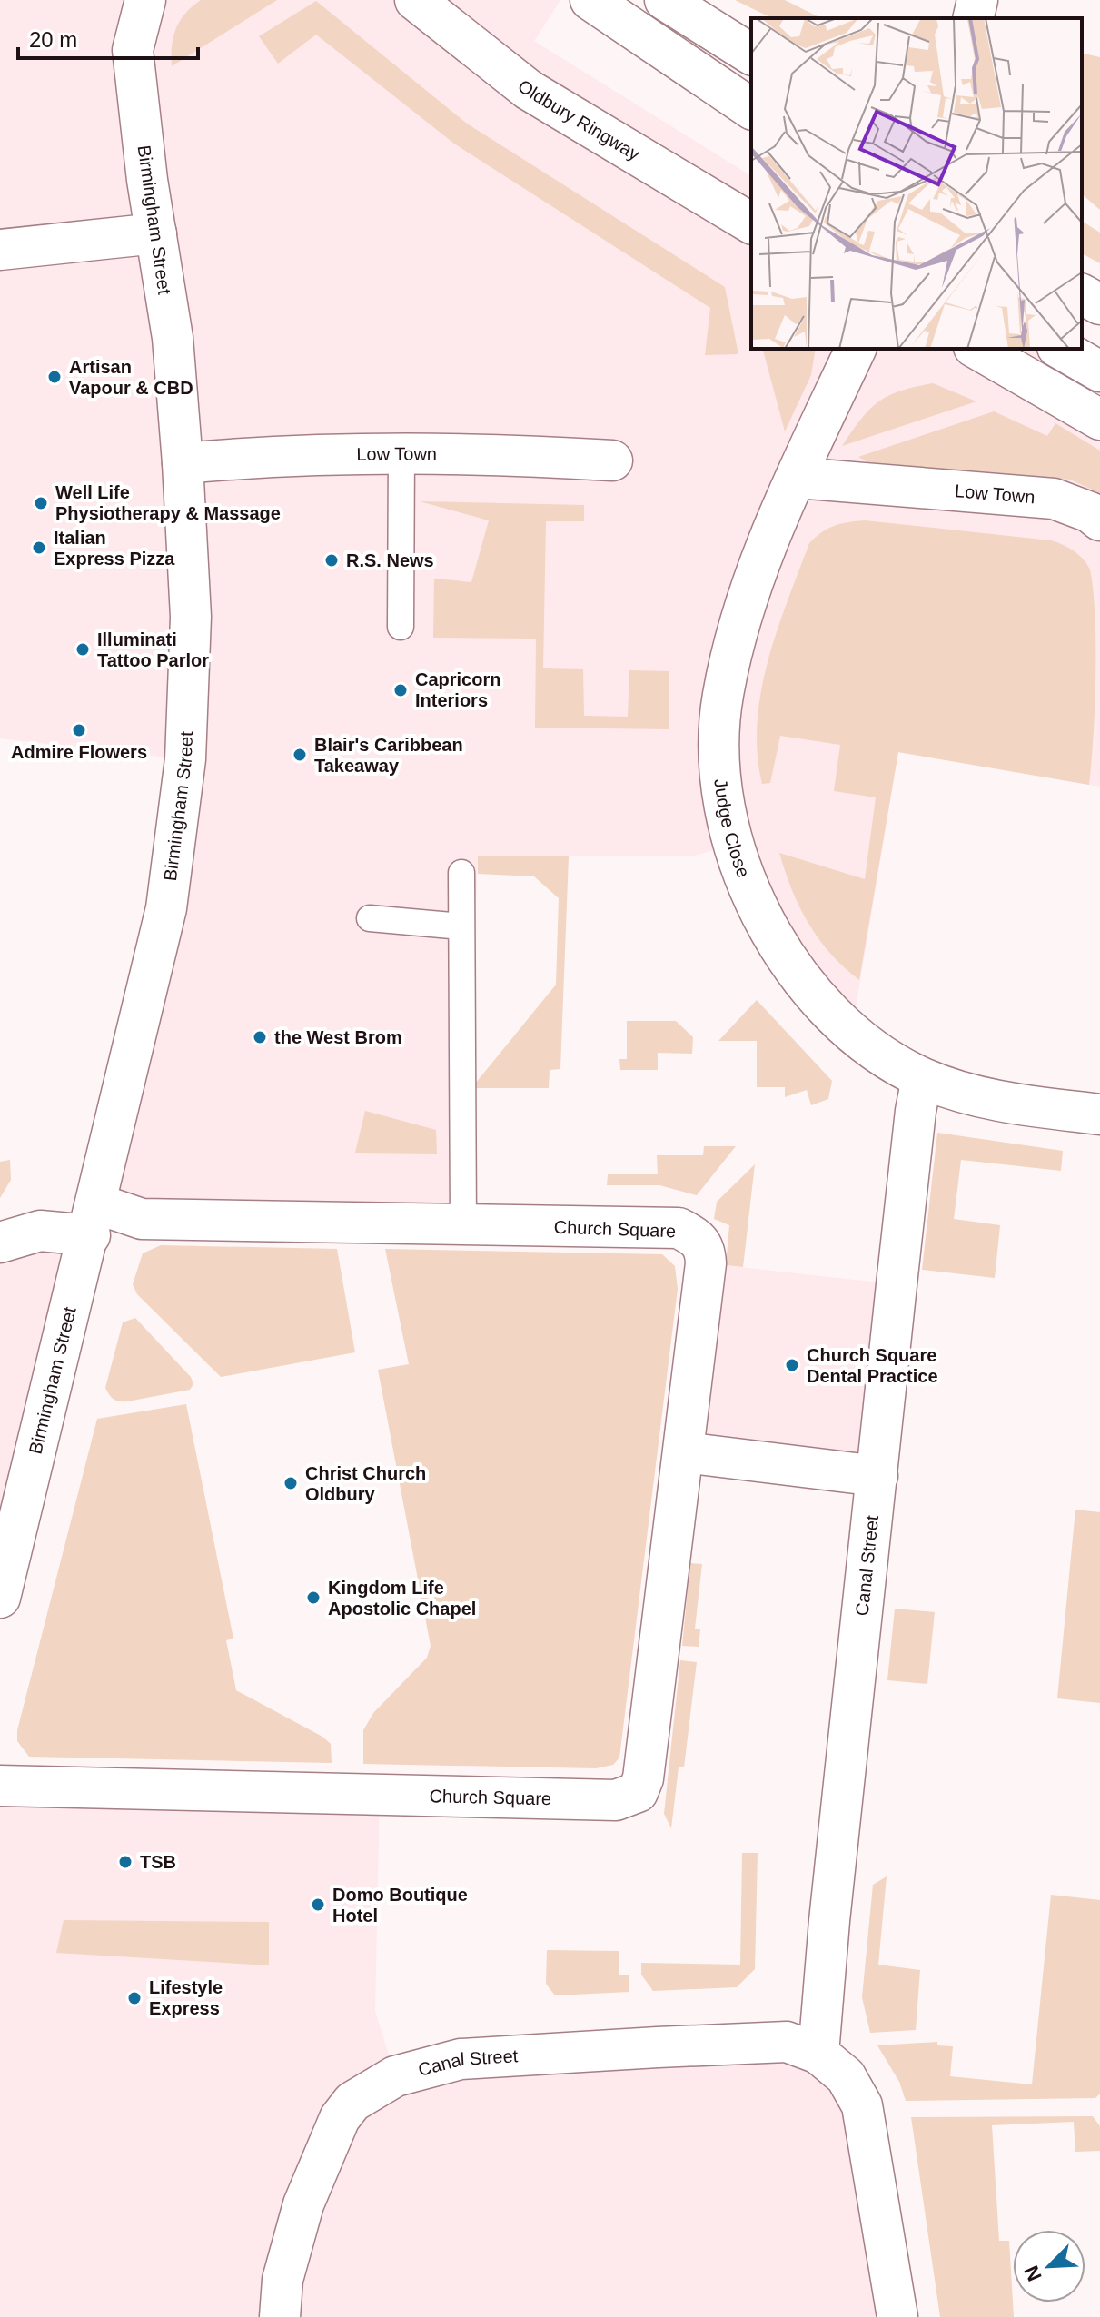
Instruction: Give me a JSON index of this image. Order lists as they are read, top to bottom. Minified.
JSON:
{"streets":{"street":["Oldbury Ringway","Birmingham Street","Low Town","Judge Close","Church Square","Canal Street"]},"crossings":[["Birmingham Street","Low Town"],["Birmingham Street","Church Square"],["Low Town","Judge Close"],["Judge Close","Canal Street"]],"places":["Artisan Vapour & CBD","Well Life Physiotherapy & Massage","Italian Express Pizza","R.S. News","Illuminati Tattoo Parlor","Capricorn Interiors","Admire Flowers","Blair's Caribbean Takeaway","the West Brom","Church Square Dental Practice","Christ Church Oldbury","Kingdom Life Apostolic Chapel","TSB","Domo Boutique Hotel","Lifestyle Express"],"scale_bar":"20 m","north":"bottom left"}
